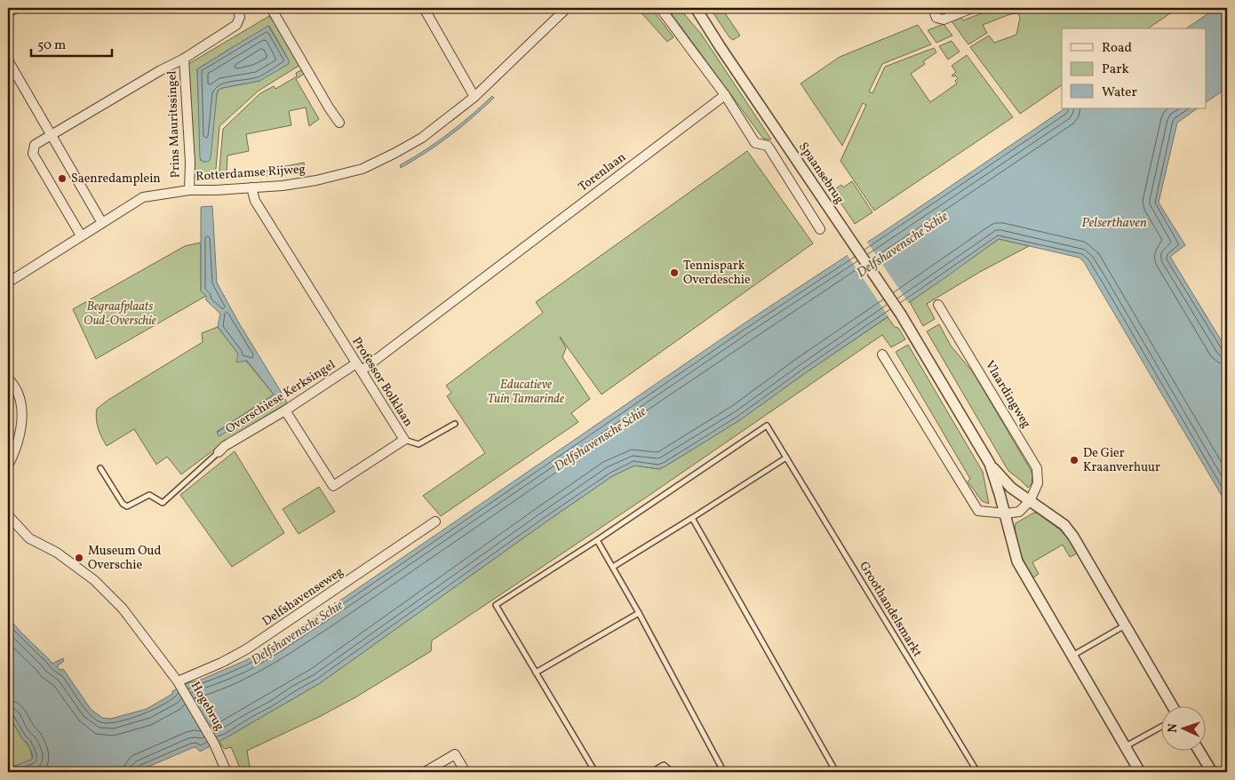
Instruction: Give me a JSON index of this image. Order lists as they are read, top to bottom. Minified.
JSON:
{"streets":{"street":["Prins Mauritssingel","Torenlaan","Rotterdamse Rijweg","Spaansebrug","Professor Bolklaan","Vlaardingweg","Overschiese Kerksingel","Delfshavenseweg","Hogebrug"],"lane":["Groothandelsmarkt"]},"crossings":[["Prins Mauritssingel","Rotterdamse Rijweg"],["Torenlaan","Professor Bolklaan"],["Torenlaan","Overschiese Kerksingel"],["Rotterdamse Rijweg","Professor Bolklaan"],["Professor Bolklaan","Overschiese Kerksingel"],["Delfshavenseweg","Hogebrug"]],"water":["Pelserthaven","Delfshavensche Schie"],"parks":["Begraafplaats Oud-Overschie","Educatieve Tuin Tamarinde"],"places":["Saenredamplein","Tennispark Overdeschie","De Gier Kraanverhuur","Museum Oud Overschie"],"legend":["Road","Park","Water"],"scale_bar":"50 m","north":"left"}
